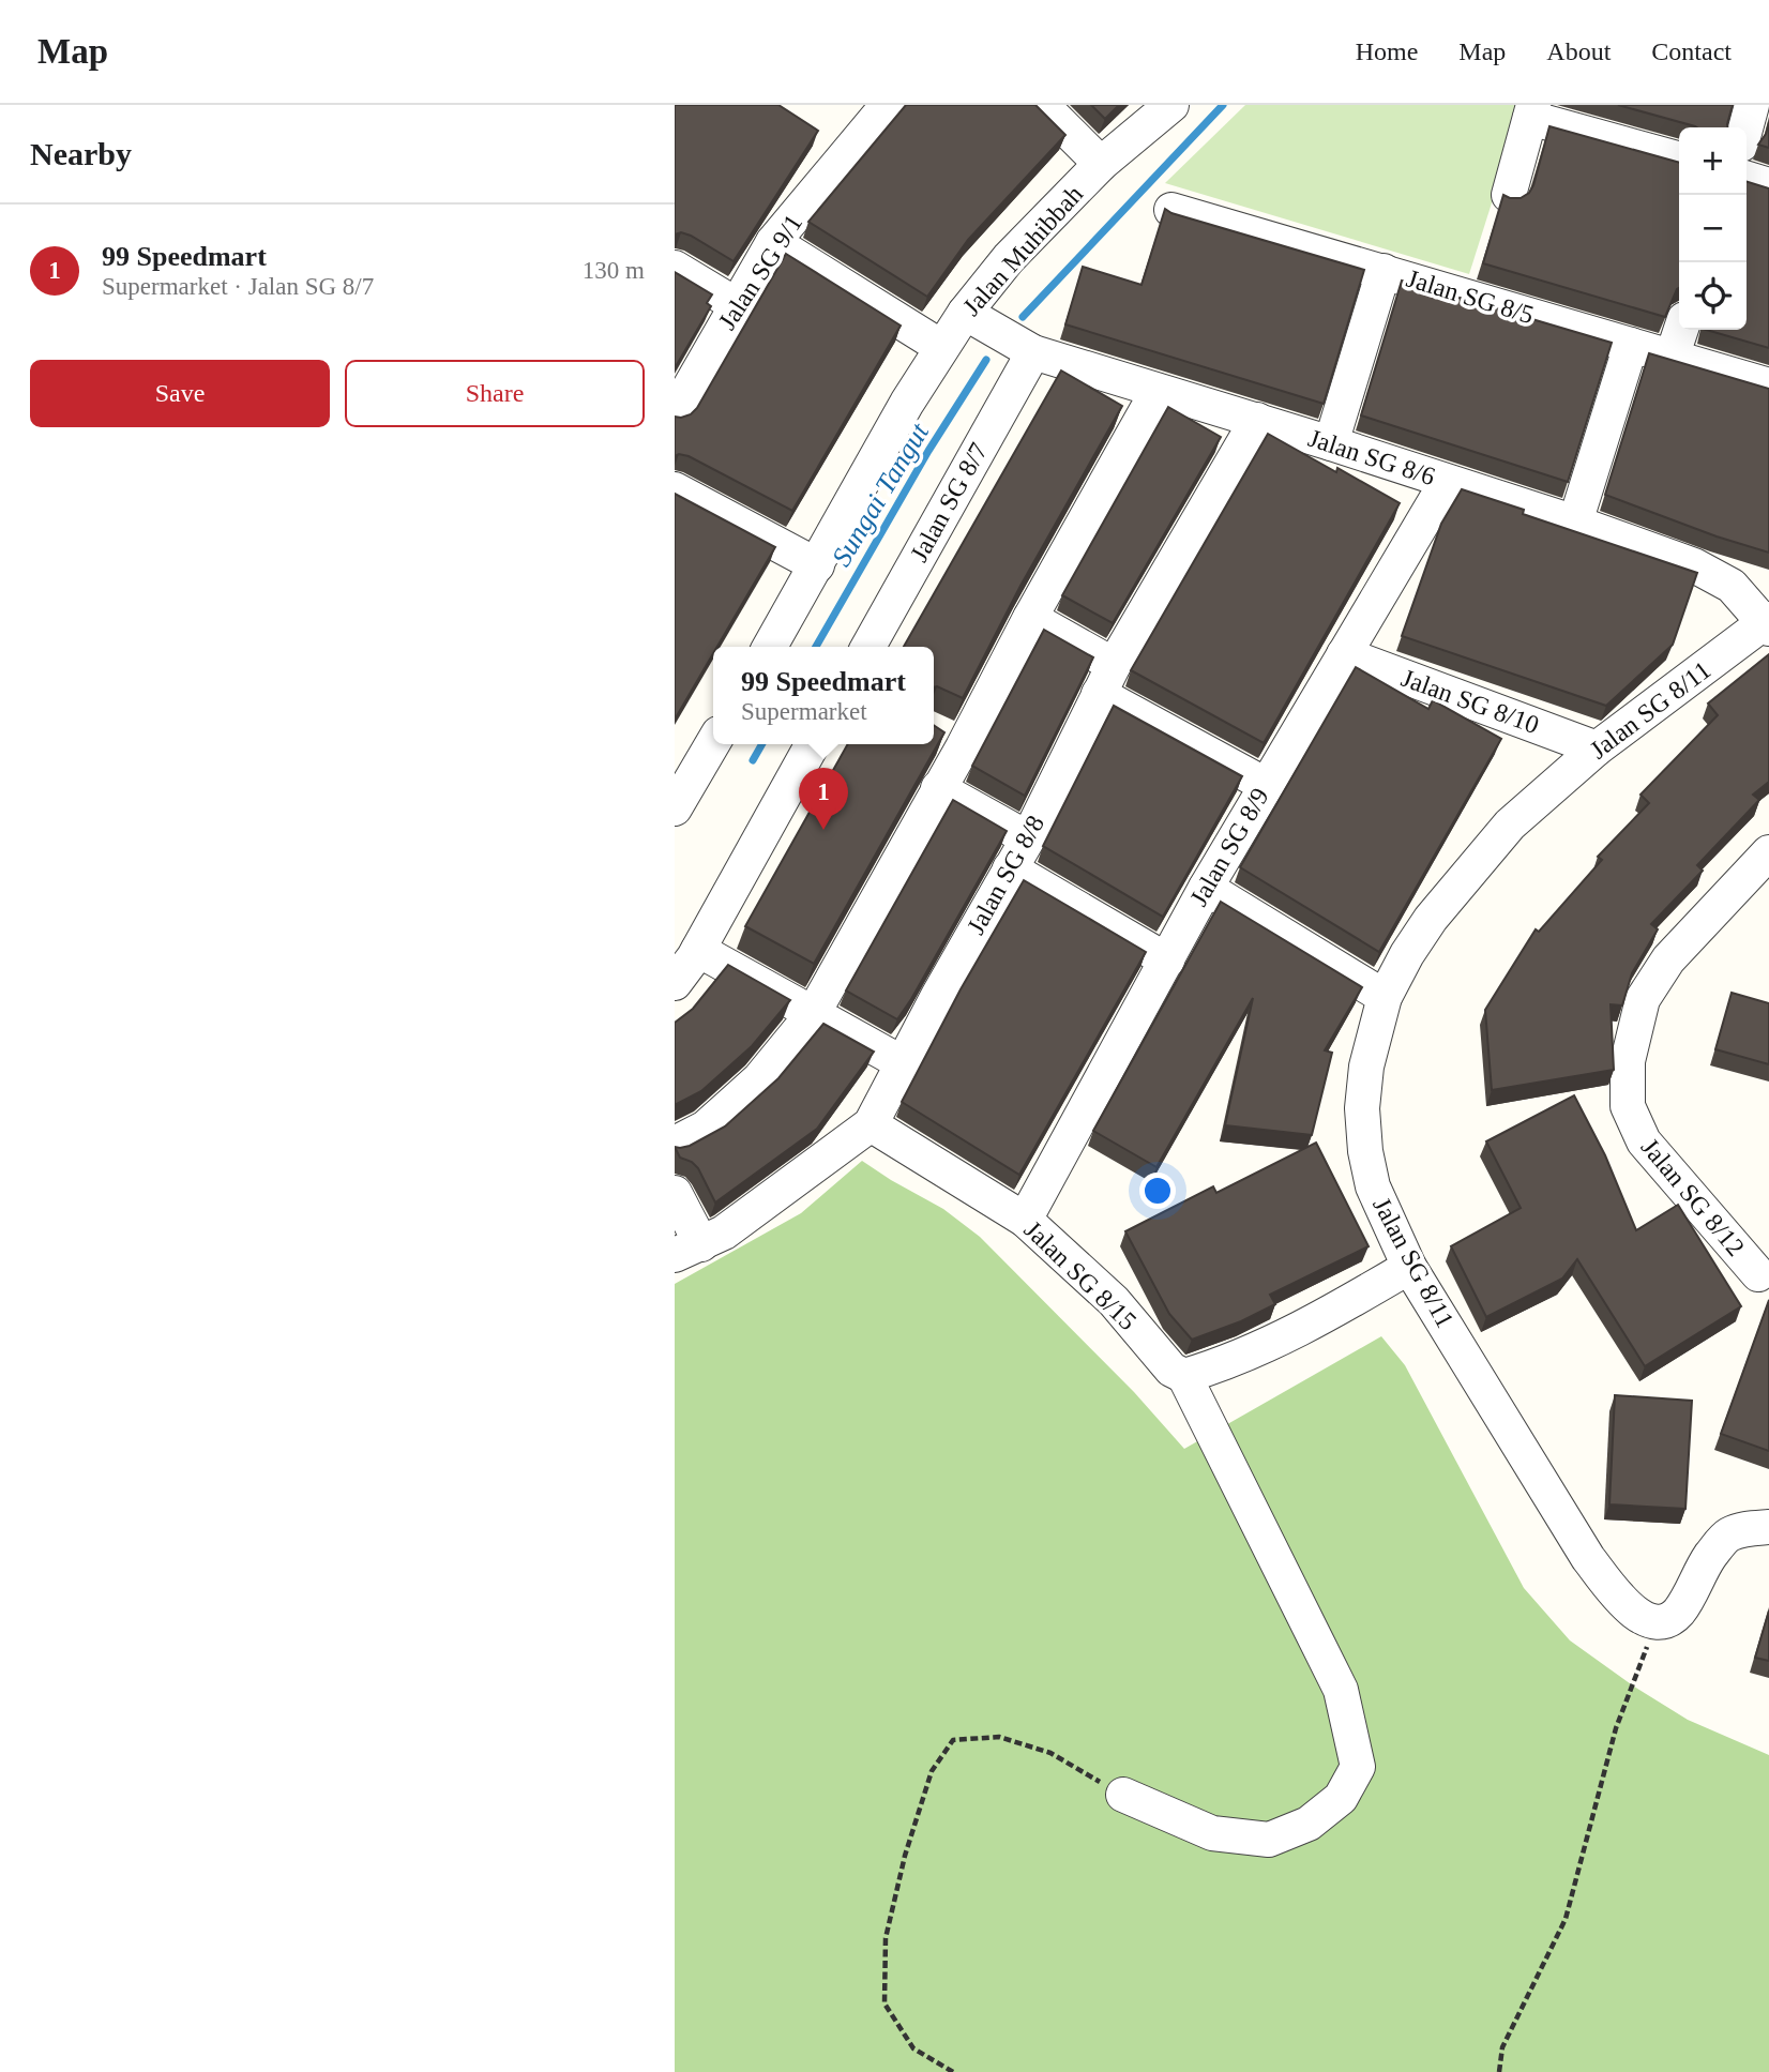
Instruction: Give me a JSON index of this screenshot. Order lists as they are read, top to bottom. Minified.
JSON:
{"streets":{"street":["Jalan Muhibbah","Jalan SG 9/1","Jalan SG 8/5","Jalan SG 8/6","Jalan SG 8/7","Jalan SG 8/10","Jalan SG 8/11","Jalan SG 8/9","Jalan SG 8/8","Jalan SG 8/12","Jalan SG 8/15"]},"crossings":[["Jalan Muhibbah","Jalan SG 8/6"],["Jalan SG 8/6","Jalan SG 8/7"],["Jalan SG 8/6","Jalan SG 8/11"],["Jalan SG 8/6","Jalan SG 8/9"],["Jalan SG 8/6","Jalan SG 8/8"],["Jalan SG 8/10","Jalan SG 8/11"],["Jalan SG 8/10","Jalan SG 8/9"],["Jalan SG 8/9","Jalan SG 8/15"],["Jalan SG 8/8","Jalan SG 8/15"]],"water":["Sungai Tangut"],"page":{"header":"Map","nav":["Home","Map","About","Contact"],"heading":"Nearby","map_buttons":["+","−"],"list":[{"mark":"1","name":"99 Speedmart","note":"Supermarket · Jalan SG 8/7","value":"130 m"}],"buttons":["Save","Share"],"popup":["99 Speedmart","Supermarket"],"pins":"1"}}
